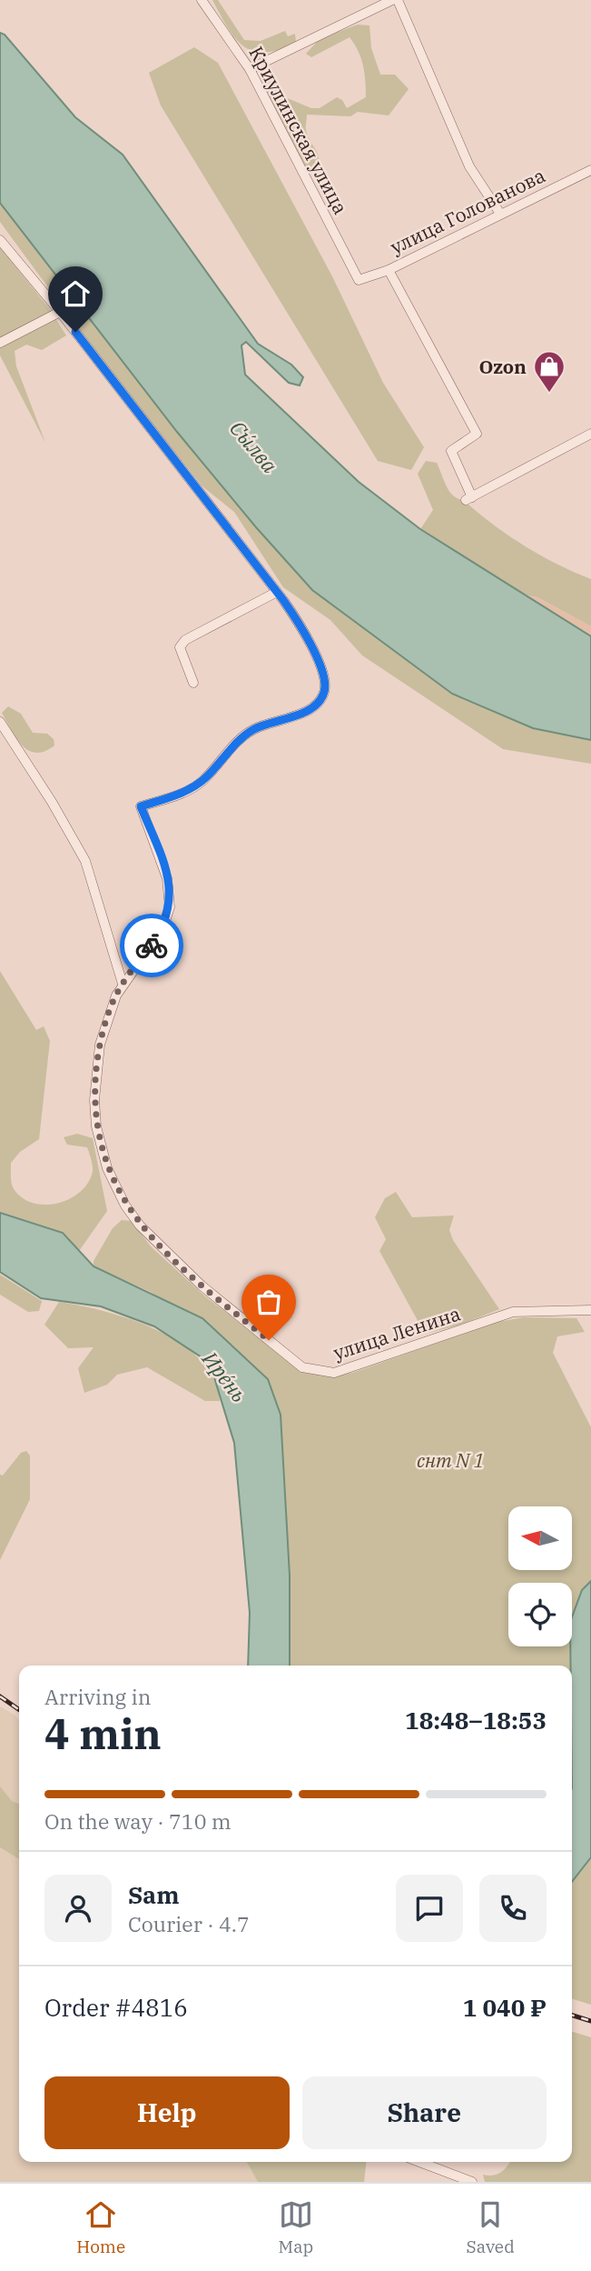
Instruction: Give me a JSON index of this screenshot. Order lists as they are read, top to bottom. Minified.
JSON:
{"streets":{"street":["Криулинская улица","улица Голованова","улица Ленина"]},"crossings":[["Криулинская улица","улица Голованова"]],"water":["Сы́лва","Ире́нь"],"parks":["снт N 1"],"places":{"shop":["Ozon"]},"north":"left","page":{"heading":["4 min","Arriving in","18:48–18:53"],"panel":["Sam","Courier · 4.7","Order #4816","1 040 ₽"],"bar":"On the way · 710 m","buttons":["Help","Share"],"tabs":["Home","Map","Saved"]}}
